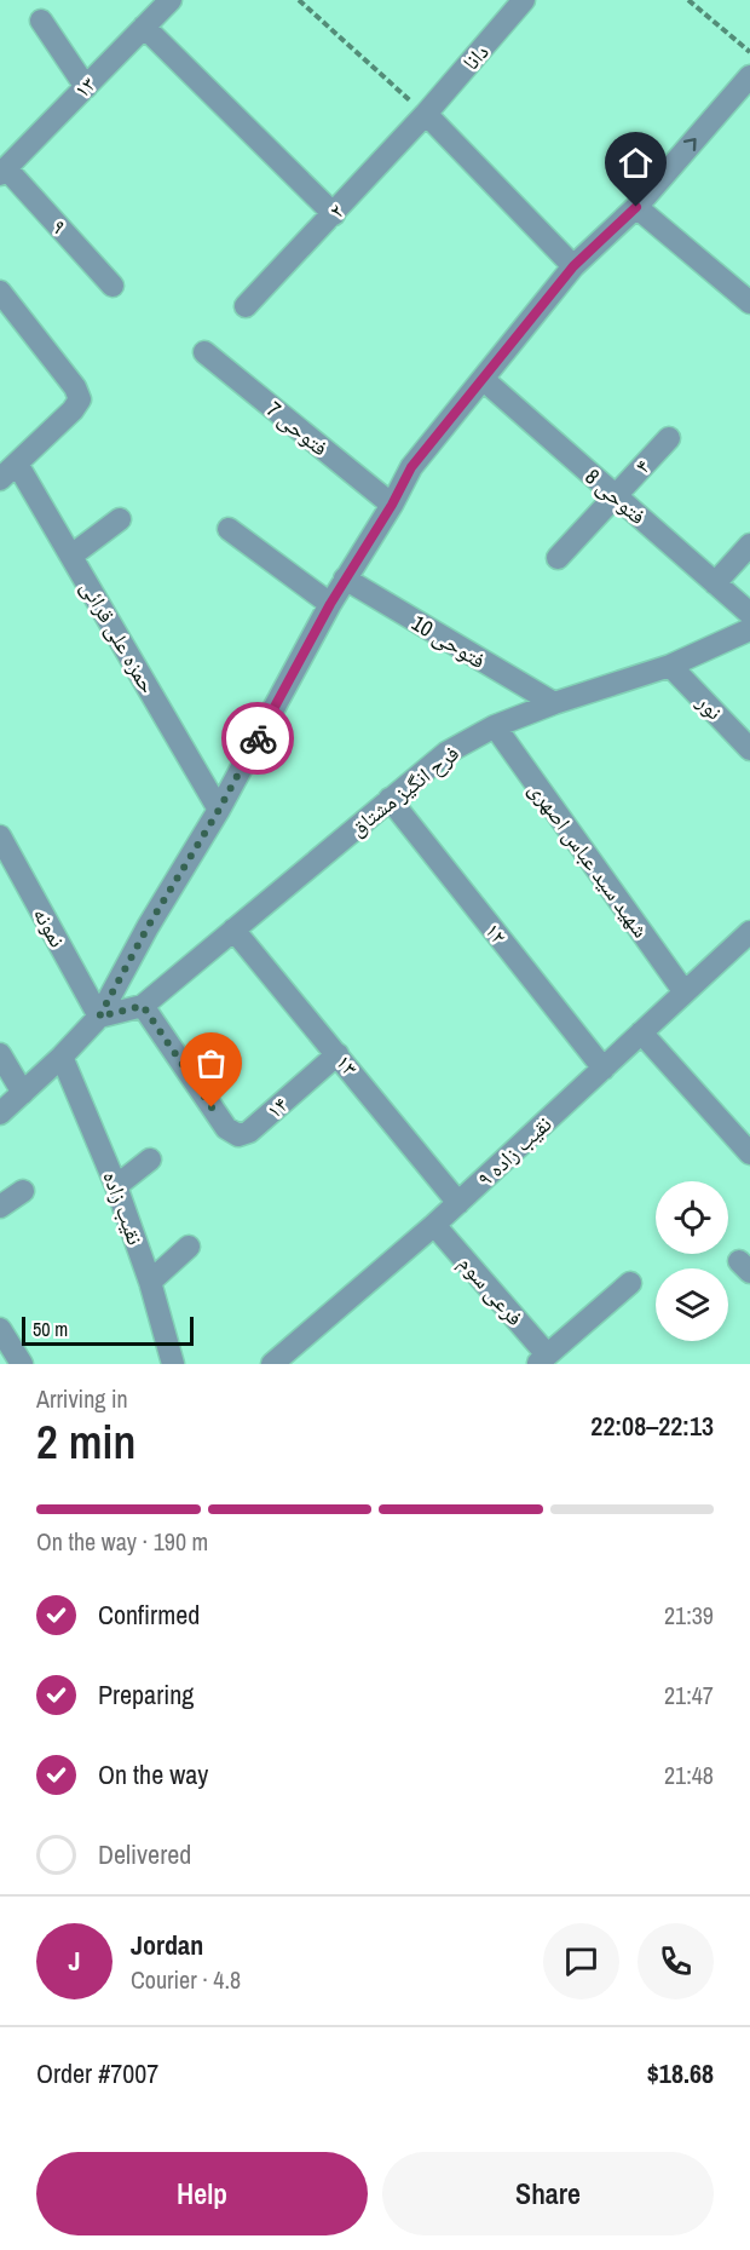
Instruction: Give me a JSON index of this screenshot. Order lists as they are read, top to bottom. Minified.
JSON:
{"streets":{"street":["دانا","۱۳","۲","۹","فتوحی 7","۴","فتوحی 8","حمزه علی قرائی","فتوحی 10","نور","فرح انگیز مشتاق","شهید سید عباس اصهری","نمونه","۱۲","۱۴","نقیب زاده ۹","نقیب زاده","فرعی سوم"]},"crossings":[["دانا","۲"],["۱۳","۹"],["۱۳","فرح انگیز مشتاق"],["۱۳","۱۴"],["۱۳","نقیب زاده ۹"],["۴","فتوحی 8"],["فتوحی 10","فرح انگیز مشتاق"],["نور","فرح انگیز مشتاق"],["فرح انگیز مشتاق","شهید سید عباس اصهری"],["فرح انگیز مشتاق","نمونه"],["فرح انگیز مشتاق","۱۲"],["فرح انگیز مشتاق","۱۴"],["شهید سید عباس اصهری","نقیب زاده ۹"],["۱۲","نقیب زاده ۹"],["نقیب زاده ۹","فرعی سوم"]],"scale_bar":"50 m","page":{"scale":"50 m","heading":["2 min","Arriving in","22:08–22:13"],"panel":["Jordan","Courier · 4.8","Order #7007","$18.68"],"bar":"On the way · 190 m","list":[["Confirmed","21:39"],["Preparing","21:47"],["On the way","21:48"],"Delivered"],"round":"J","buttons":["Help","Share"]}}
